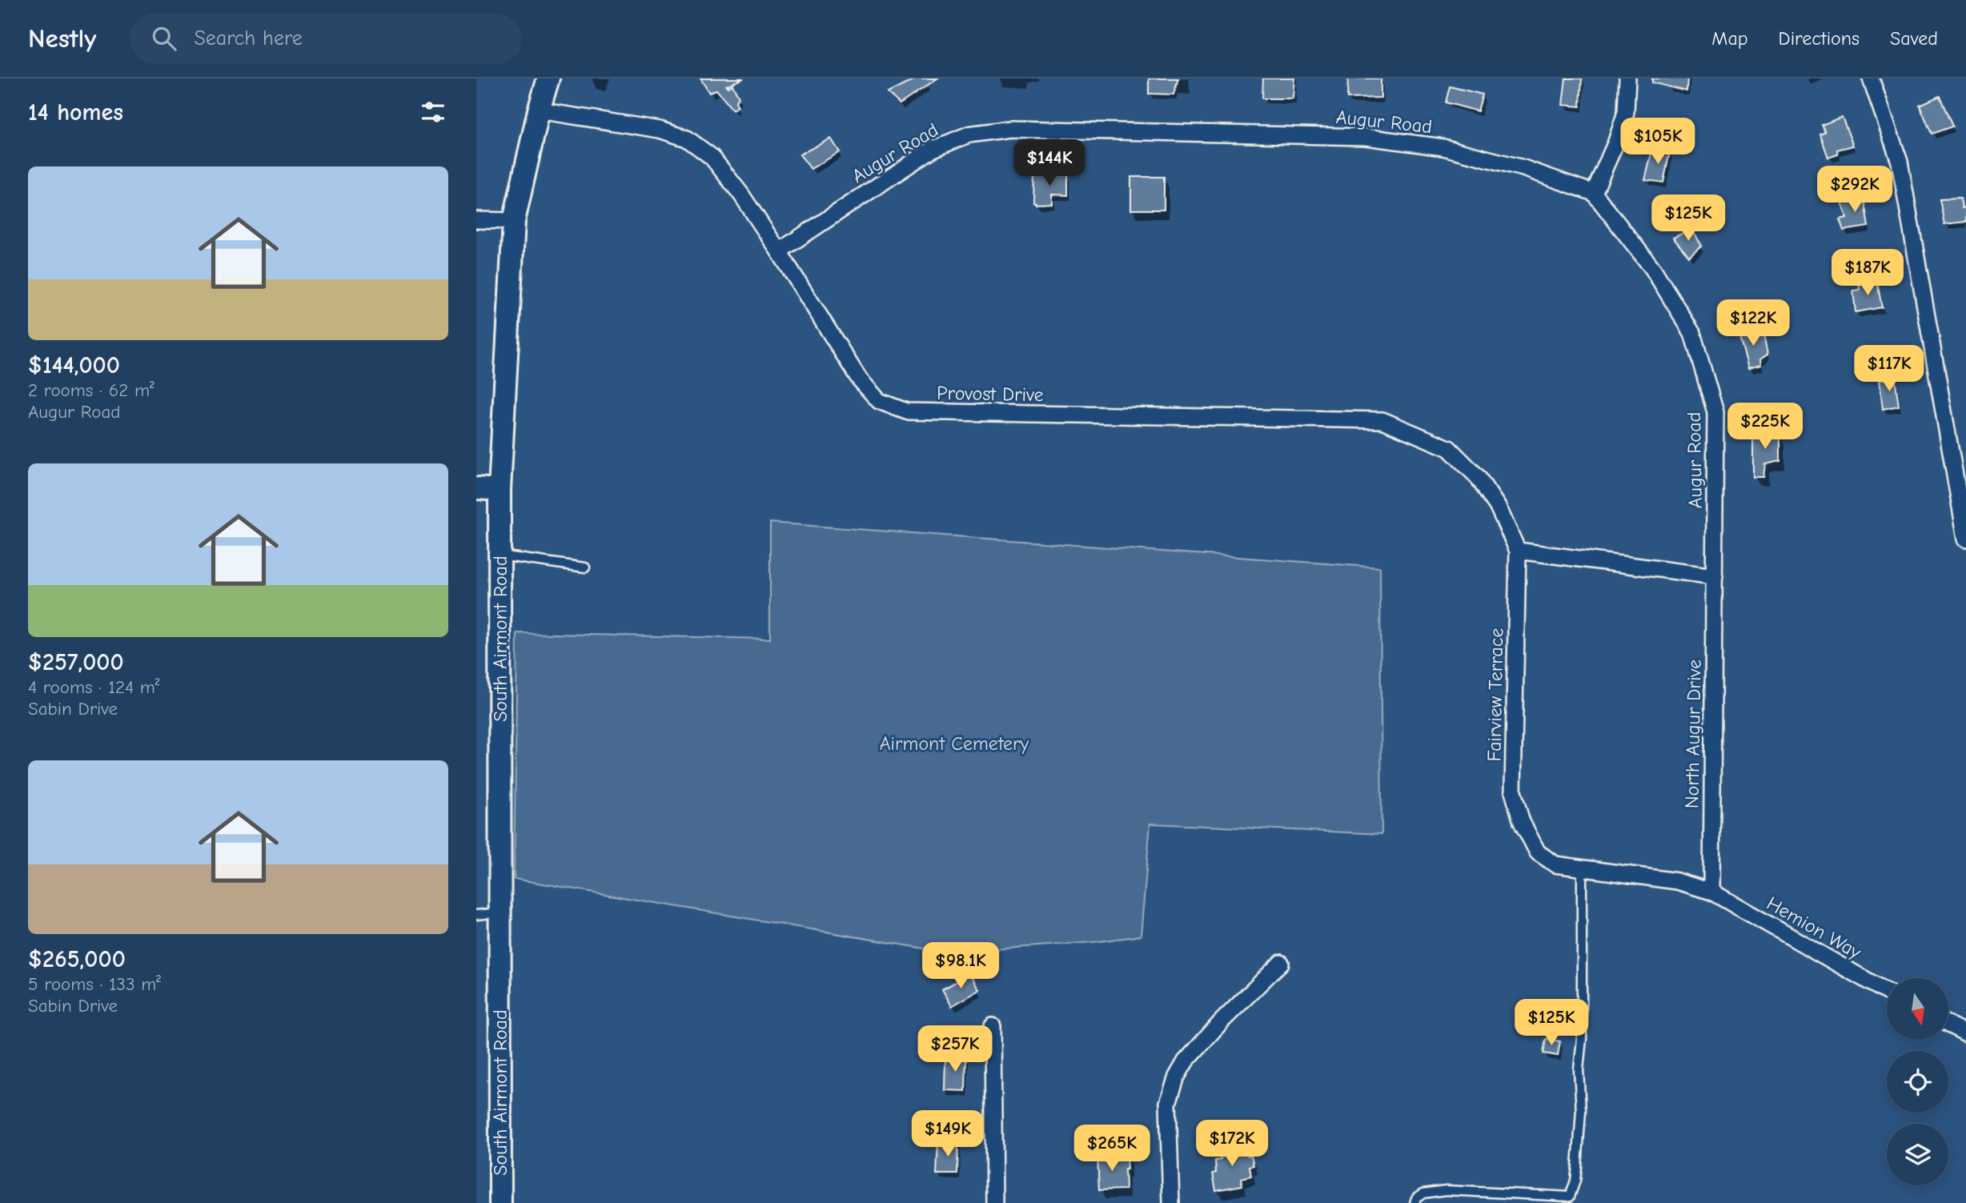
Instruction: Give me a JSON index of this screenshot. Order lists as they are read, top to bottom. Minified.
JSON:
{"streets":{"street":["Augur Road","Provost Drive","South Airmont Road","Fairview Terrace","North Augur Drive","Hemion Way"]},"crossings":[["Augur Road","Provost Drive"],["Augur Road","North Augur Drive"],["Provost Drive","South Airmont Road"],["Provost Drive","Fairview Terrace"],["Fairview Terrace","North Augur Drive"],["Fairview Terrace","Hemion Way"],["North Augur Drive","Hemion Way"]],"parks":["Airmont Cemetery"],"north":"bottom","page":{"header":"Nestly","search":"Search here","nav":["Map","Directions","Saved"],"heading":"14 homes","price":["$105K","$144K","$292K","$125K","$187K","$122K","$117K","$225K","$98.1K","$125K","$257K","$149K","$172K","$265K"],"list":[{"name":"$144,000","note":"2 rooms · 62 m² · Augur Road"},{"name":"$257,000","note":"4 rooms · 124 m² · Sabin Drive"},{"name":"$265,000","note":"5 rooms · 133 m² · Sabin Drive"}]}}
